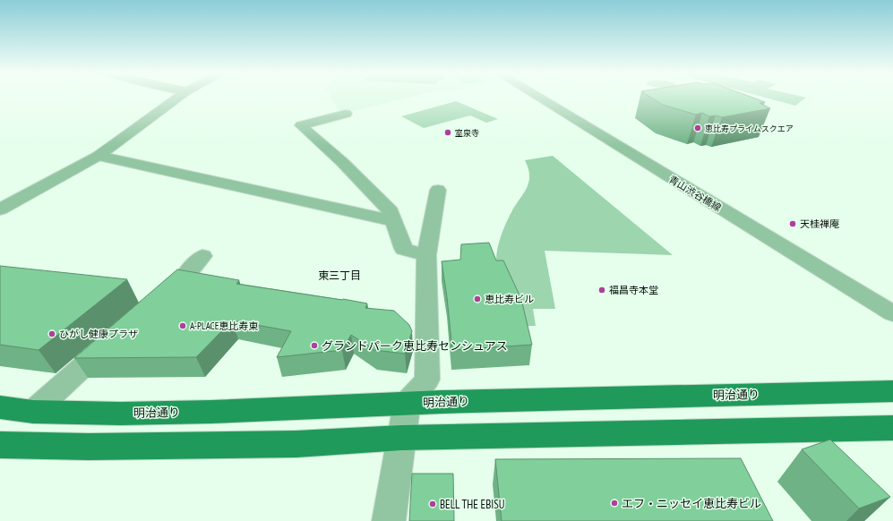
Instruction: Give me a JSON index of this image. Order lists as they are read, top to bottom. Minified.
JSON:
{"streets":{"main road":["明治通り"],"street":["青山渋谷橋線"]},"districts":["東三丁目"],"places":["恵比寿プライムスクエア","室泉寺","天桂禅庵","福昌寺本堂","恵比寿ビル","A-PLACE恵比寿東","ひがし健康プラザ","グランドパーク恵比寿センシュアス","エフ・ニッセイ恵比寿ビル","BELL THE EBISU"]}
